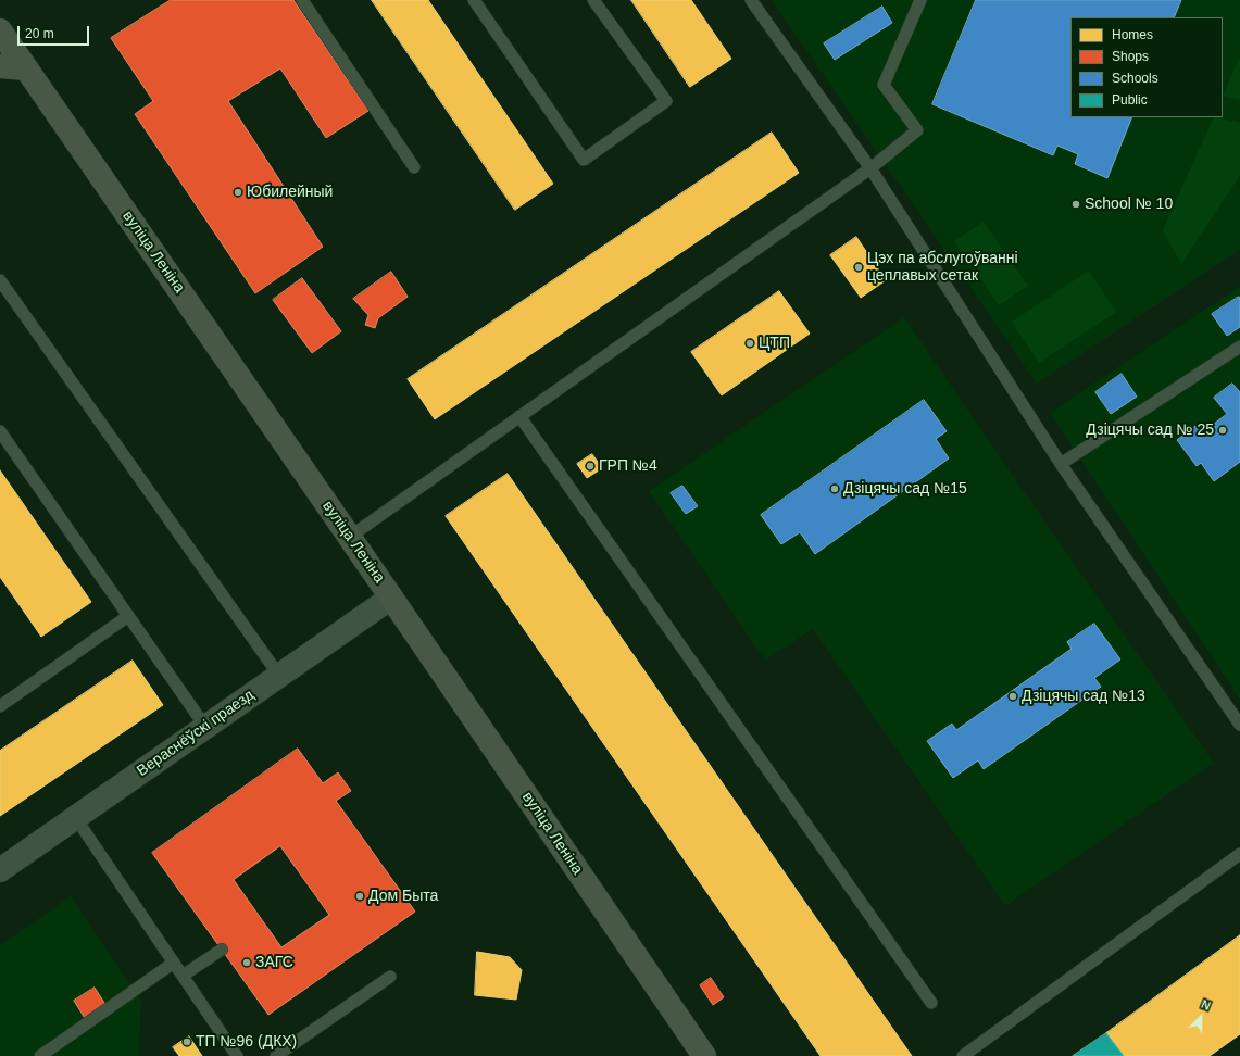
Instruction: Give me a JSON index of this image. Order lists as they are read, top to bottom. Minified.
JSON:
{"streets":{"street":["вуліца Леніна","Вераснёўскі праезд"]},"crossings":[["вуліца Леніна","Вераснёўскі праезд"]],"places":["Юбилейный","School № 10","Цэх па абслугоўванні цеплавых сетак","ЦТП","Дзіцячы сад № 25","ГРП №4","Дзіцячы сад №15","Дзіцячы сад №13","Дом Быта","ЗАГС","ТП №96 (ДКХ)"],"legend":["Homes","Shops","Schools","Public"],"scale_bar":"20 m","north":"top right"}
